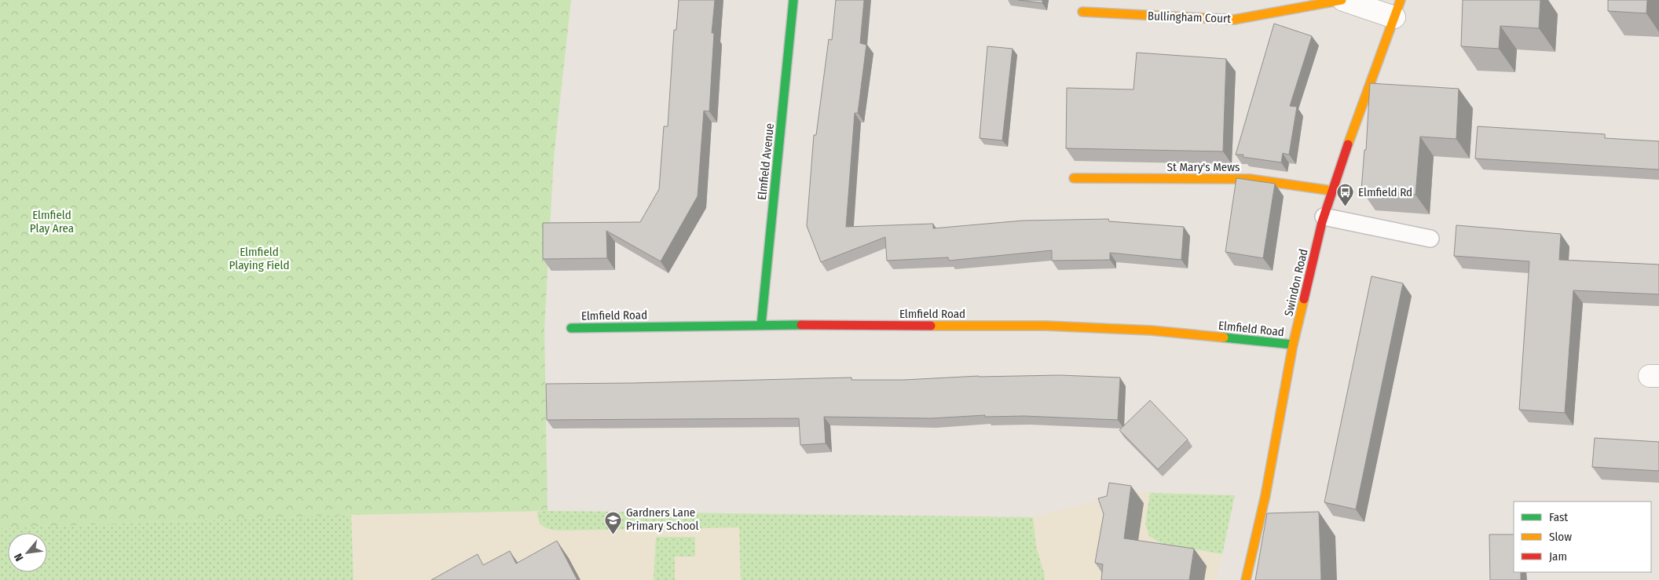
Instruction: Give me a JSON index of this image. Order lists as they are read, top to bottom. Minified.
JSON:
{"streets":{"street":["Bullingham Court","Elmfield Avenue","St Mary's Mews","Swindon Road","Elmfield Road"]},"crossings":[["Bullingham Court","Swindon Road"],["Elmfield Avenue","Elmfield Road"],["St Mary's Mews","Swindon Road"],["Swindon Road","Elmfield Road"]],"parks":["Elmfield Play Area","Elmfield Playing Field"],"places":{"bus stop":["Elmfield Rd"],"school or university":["Gardners Lane Primary School"]},"legend":["Fast","Slow","Jam"],"north":"bottom left"}
